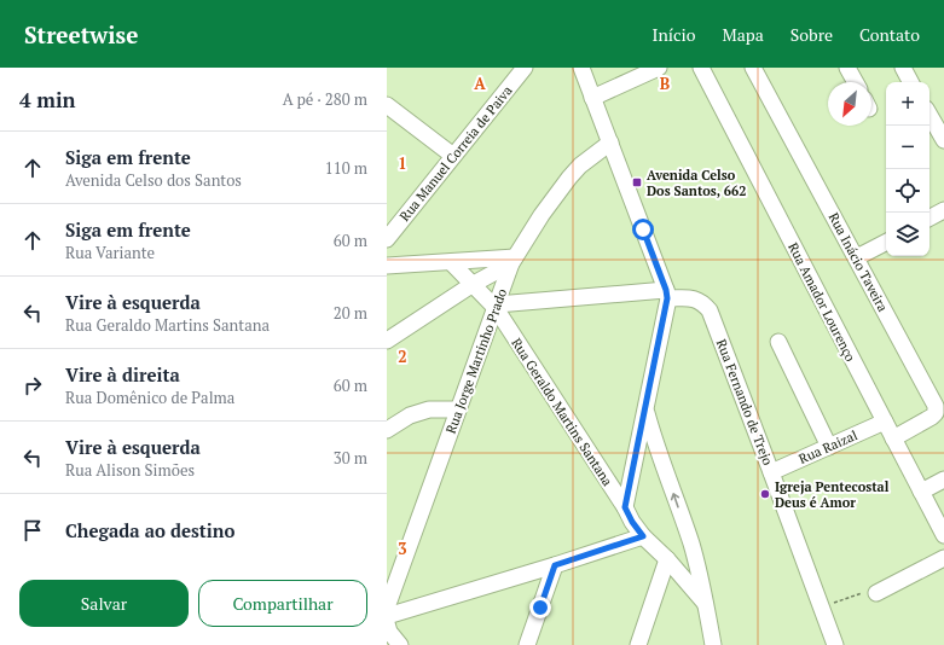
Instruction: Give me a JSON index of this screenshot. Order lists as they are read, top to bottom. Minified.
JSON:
{"streets":{"street":["Rua Manuel Correia de Paiva","Rua Inácio Taveira","Rua Amador Lourenço","Rua Jorge Martinho Prado","Rua Fernando de Trejo","Rua Geraldo Martins Santana","Rua Raizal"]},"crossings":[["Rua Inácio Taveira","Rua Amador Lourenço"],["Rua Amador Lourenço","Rua Raizal"],["Rua Jorge Martinho Prado","Rua Fernando de Trejo"],["Rua Jorge Martinho Prado","Rua Geraldo Martins Santana"],["Rua Fernando de Trejo","Rua Geraldo Martins Santana"],["Rua Fernando de Trejo","Rua Raizal"]],"places":{"transit":["Avenida Celso Dos Santos, 662"],"other":["Igreja Pentecostal Deus é Amor"]},"north":"bottom left","page":{"header":"Streetwise","nav":["Início","Mapa","Sobre","Contato"],"heading":["4 min","A pé · 280 m"],"map_buttons":["+","−"],"list":[["Siga em frente","Avenida Celso dos Santos","110 m"],["Siga em frente","Rua Variante","60 m"],["Vire à esquerda","Rua Geraldo Martins Santana","20 m"],["Vire à direita","Rua Domênico de Palma","60 m"],["Vire à esquerda","Rua Alison Simões","30 m"],"Chegada ao destino"],"buttons":["Salvar","Compartilhar"]},"grid":{"columns":["A","B"],"rows":["1","2","3"]}}
